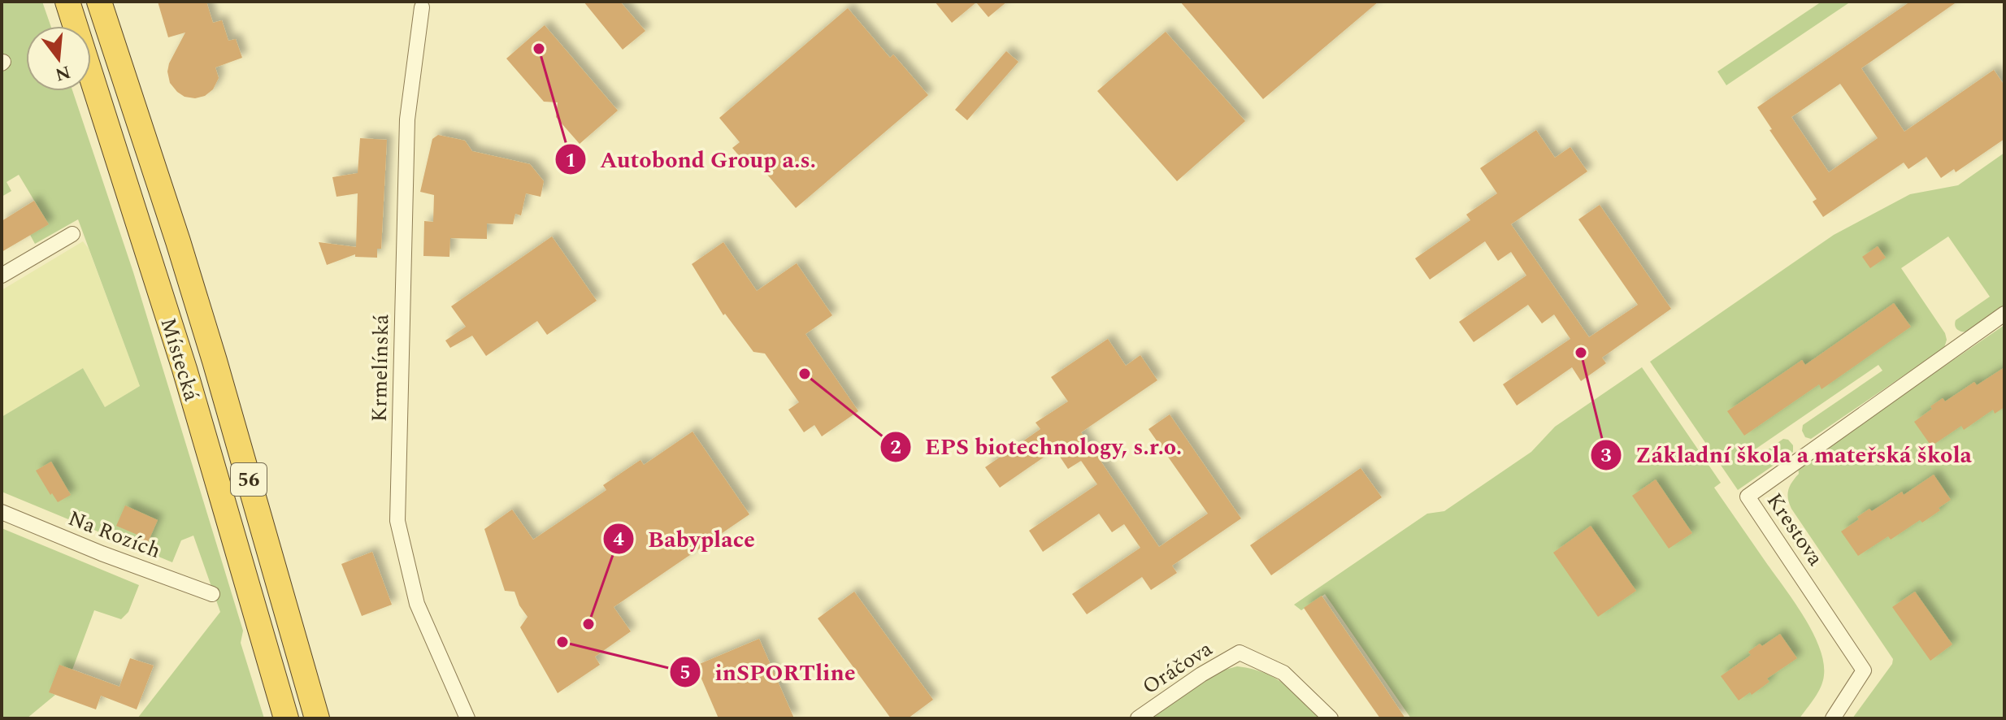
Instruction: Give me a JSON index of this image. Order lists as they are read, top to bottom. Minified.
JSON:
{"streets":{"highway":["Místecká","56"],"street":["Krmelínská","Krestova","Na Rozích","Oráčova"]},"places":["Autobond Group a.s.","Základní škola a mateřská škola","EPS biotechnology, s.r.o.","Babyplace","inSPORTline"],"north":"bottom"}
